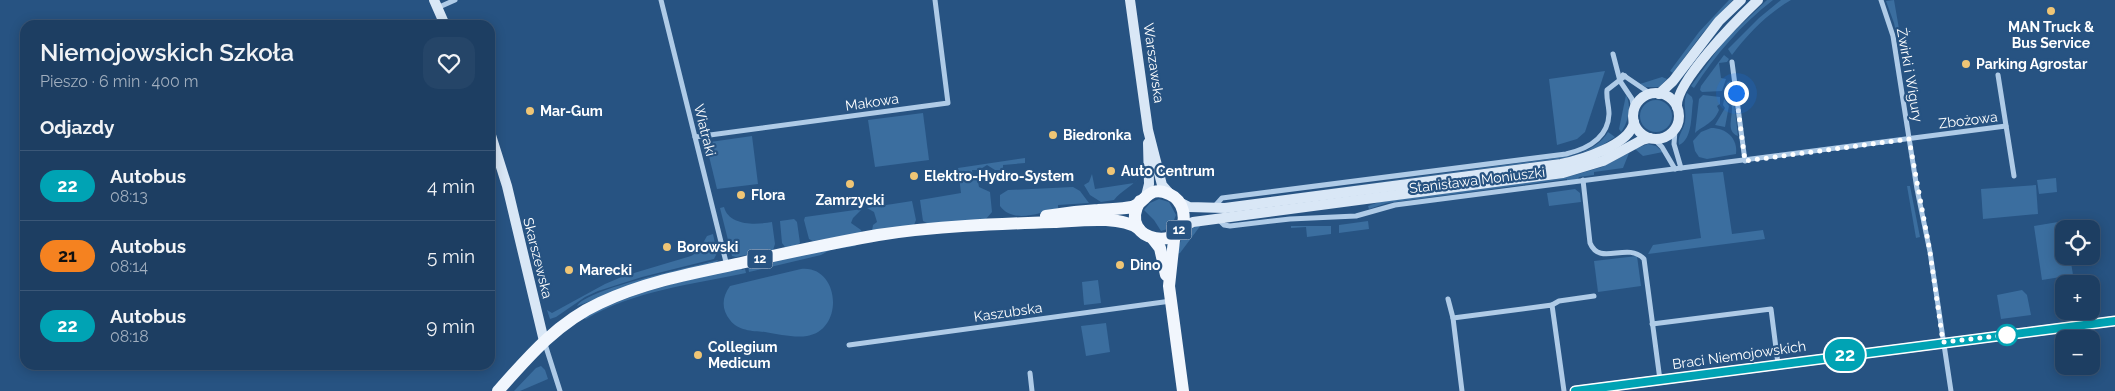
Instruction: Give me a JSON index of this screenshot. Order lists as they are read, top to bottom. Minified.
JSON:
{"streets":{"main road":["Warszawska","Stanisława Moniuszki","12","Skarszewska","Braci Niemojowskich"],"street":["Żwirki i Wigury","Makowa","Zbożowa","Wiatraki","Kaszubska"]},"crossings":[["Warszawska","Stanisława Moniuszki"],["Warszawska","12"],["Żwirki i Wigury","Zbożowa"],["Żwirki i Wigury","Braci Niemojowskich"],["Makowa","Wiatraki"],["Zbożowa","Stanisława Moniuszki"],["Wiatraki","12"],["Stanisława Moniuszki","12"],["12","Skarszewska"]],"places":["MAN Truck & Bus Service","Parking Agrostar","Mar-Gum","Biedronka","Auto Centrum","Elektro-Hydro-System","Zamrzycki","Flora","Borowski","Dino","Marecki","Collegium Medicum"],"lines":["bus line 22"],"page":{"on_map":"22","heading":[["Niemojowskich Szkoła","Pieszo · 6 min · 400 m"],"Odjazdy"],"list":[{"mark":"22","name":"Autobus","note":"08:13","value":"4 min"},{"mark":"21","name":"Autobus","note":"08:14","value":"5 min"},{"mark":"22","name":"Autobus","note":"08:18","value":"9 min"}],"map_buttons":["+","−"]}}
